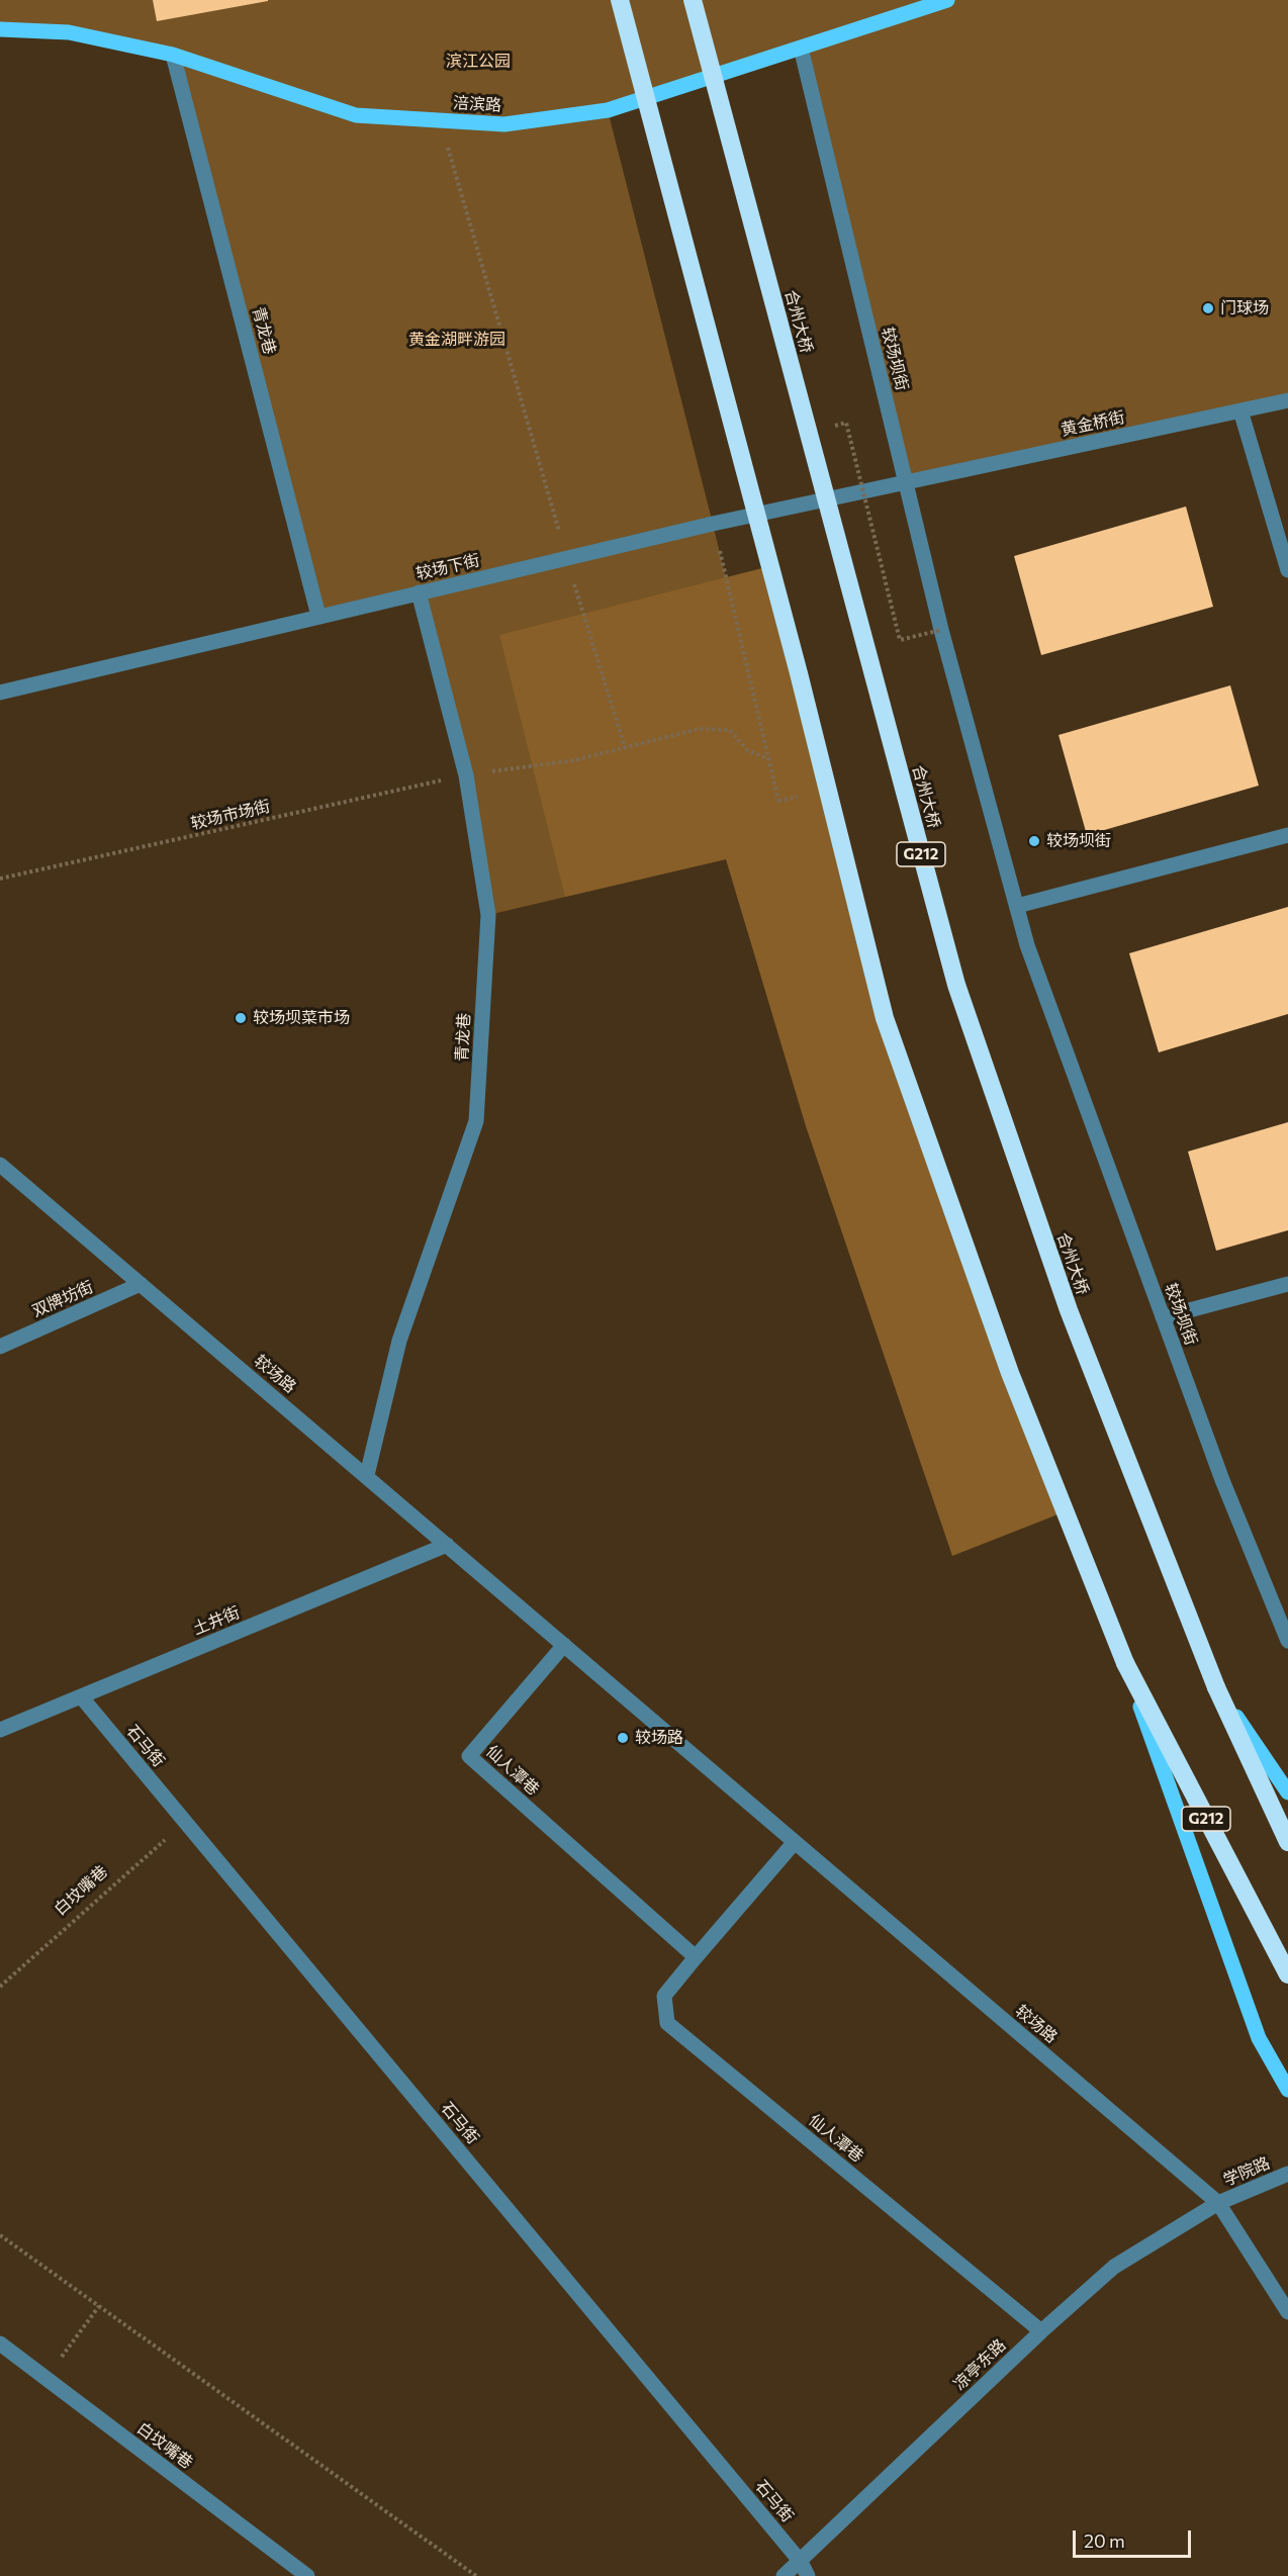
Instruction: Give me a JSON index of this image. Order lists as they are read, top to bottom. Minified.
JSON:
{"streets":{"highway":["合州大桥","G212"],"main road":["涪滨路"],"street":["青龙巷","较场坝街","黄金桥街","较场下街","双牌坊街","较场路","土井街","石马街","仙人潭巷","白坟嘴巷","学院路","凉亭东路"],"path":["较场市场街"]},"crossings":[["涪滨路","青龙巷"],["涪滨路","较场坝街"],["合州大桥","G212"],["青龙巷","较场下街"],["青龙巷","较场市场街"],["青龙巷","较场路"],["较场坝街","黄金桥街"],["较场坝街","较场下街"],["黄金桥街","较场下街"],["双牌坊街","较场路"],["较场路","土井街"],["较场路","仙人潭巷"],["较场路","学院路"],["较场路","凉亭东路"],["土井街","石马街"],["石马街","白坟嘴巷"],["石马街","凉亭东路"],["仙人潭巷","凉亭东路"],["学院路","凉亭东路"]],"parks":["滨江公园","黄金湖畔游园"],"places":["门球场","较场坝街","较场坝菜市场","较场路"],"scale_bar":"20 m"}
